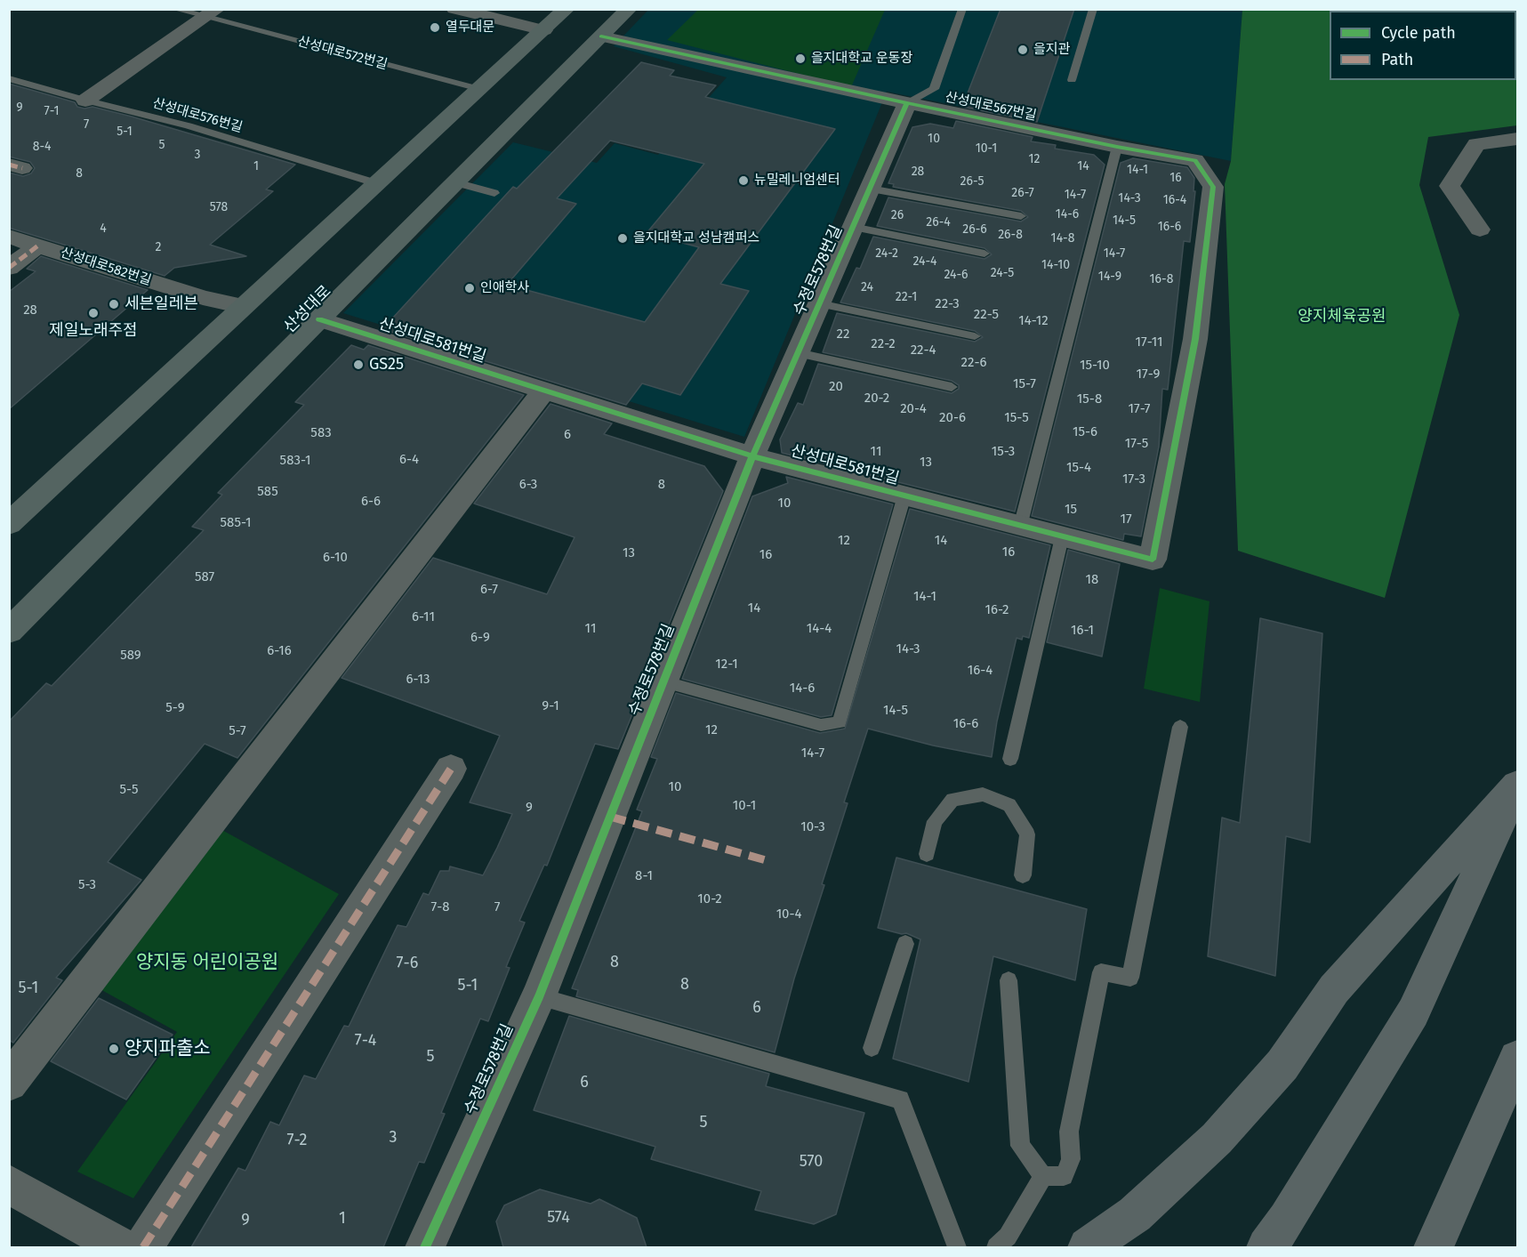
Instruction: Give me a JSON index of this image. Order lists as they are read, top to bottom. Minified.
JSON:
{"streets":{"main road":["산성대로"],"street":["산성대로567번길","산성대로582번길","수정로578번길","산성대로581번길"],"lane":["산성대로572번길","산성대로576번길"]},"crossings":[["산성대로567번길","수정로578번길"],["산성대로567번길","산성대로"],["산성대로567번길","산성대로581번길"],["수정로578번길","산성대로581번길"],["산성대로","산성대로581번길"]],"parks":["양지체육공원","양지동 어린이공원"],"places":["열두대문","을지관","을지대학교 운동장","뉴밀레니엄센터","을지대학교 성남캠퍼스","인애학사","세븐일레븐","제일노래주점","GS25","양지파출소"],"house_numbers":["9","7-1","7","5-1","10","5","8-4","10-1","3","12","1","14","14-1","28","8","16","26-5","26-7","14-7","14-3","16-4","578","14-6","26","14-5","26-4","16-6","4","26-6","26-8","14-8","2","24-2","14-7","24-4","14-10","24-5","24-6","14-9","16-8","24","22-1","22-3","28","22-5","14-12","22","17-11","22-2","22-4","22-6","15-10","17-9","15-7","20","20-2","15-8","20-4","17-7","20-6","15-5","15-6","583","6","17-5","11","15-3","6-4","583-1","13","15-4","17-3","6-3","8","585","6-6","10","15","17","585-1","12","14","16","13","16","6-10","587","18","6-7","14-1","14","16-2","6-11","11","14-4","16-1","6-9","14-3","6-16","589","12-1","16-4","6-13","14-6","9-1","5-9","14-5","16-6","12","5-7","14-7","10","5-5","10-1","9","10-3","8-1","5-3","10-2","7-8","7","10-4","8","7-6","8","5-1","5-1","6","7-4","5","6","5","3","7-2","570","574","1","9"],"legend":["Cycle path","Path"]}
